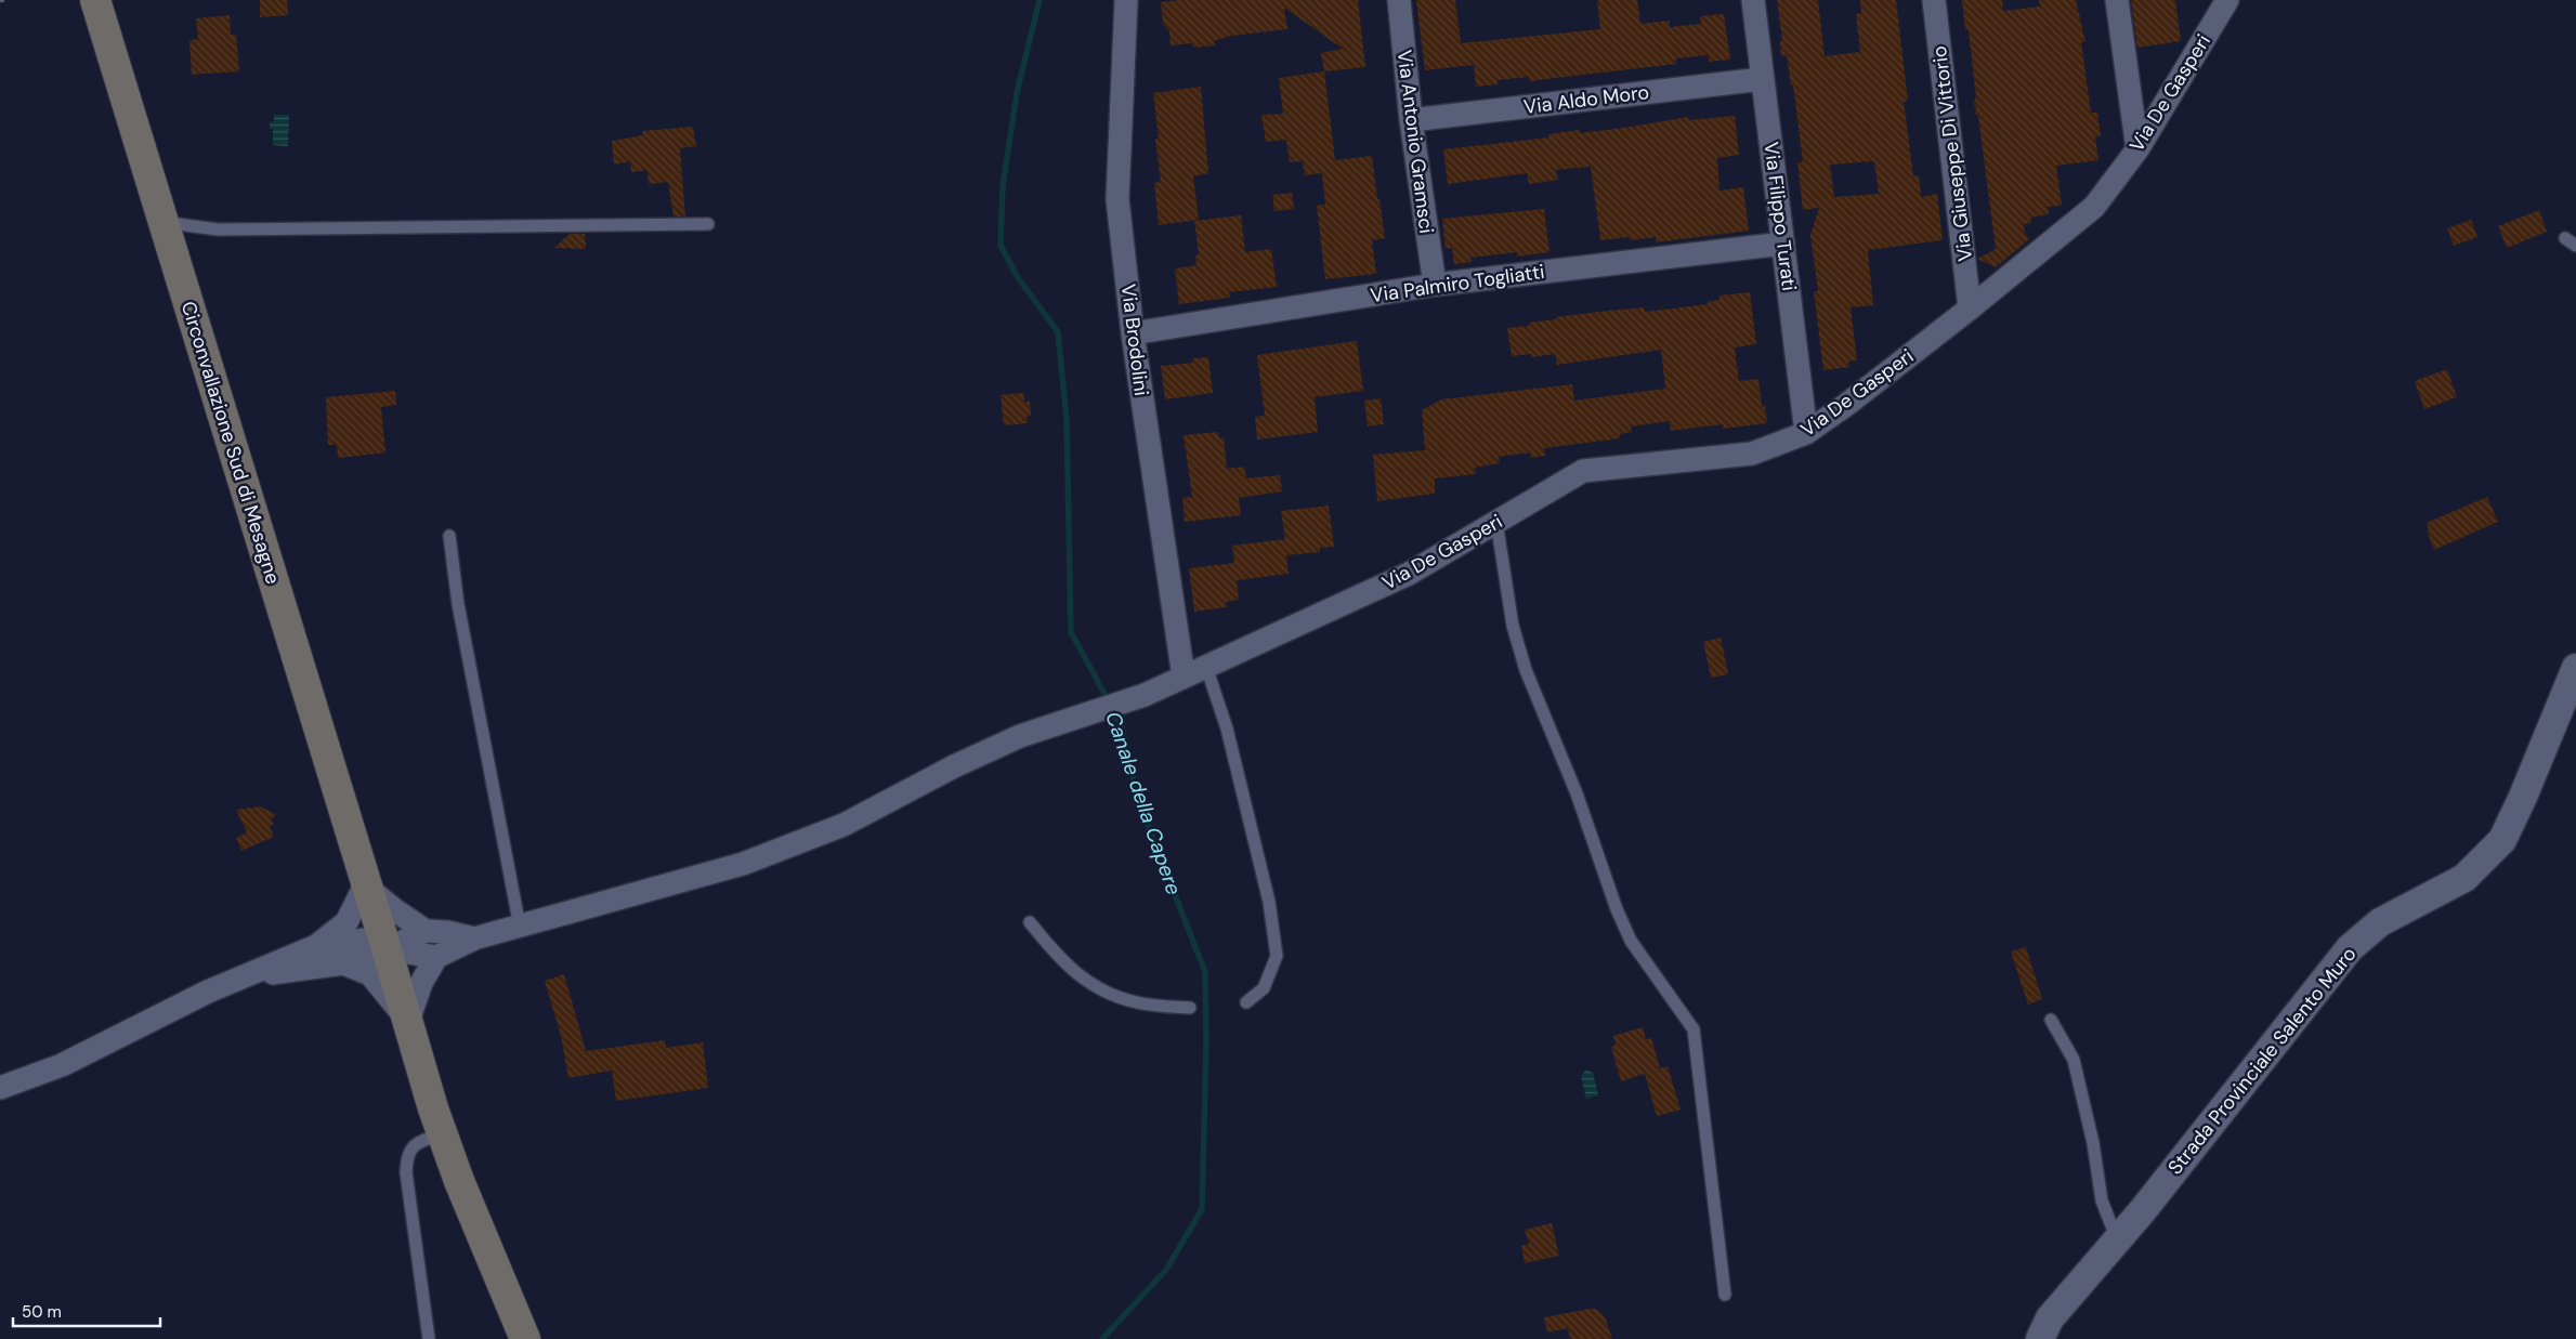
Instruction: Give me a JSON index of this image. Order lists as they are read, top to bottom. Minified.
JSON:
{"streets":{"main road":["Circonvallazione Sud di Mesagne"],"street":["Via De Gasperi","Via Aldo Moro","Via Antonio Gramsci","Via Giuseppe Di Vittorio","Via Filippo Turati","Via Palmiro Togliatti","Via Brodolini","Strada Provinciale Salento Muro"]},"crossings":[["Via De Gasperi","Via Giuseppe Di Vittorio"],["Via De Gasperi","Via Filippo Turati"],["Via De Gasperi","Via Brodolini"],["Via Aldo Moro","Via Antonio Gramsci"],["Via Aldo Moro","Via Filippo Turati"],["Via Antonio Gramsci","Via Palmiro Togliatti"],["Via Filippo Turati","Via Palmiro Togliatti"],["Via Palmiro Togliatti","Via Brodolini"]],"water":["Canale della Capere"],"scale_bar":"50 m"}
